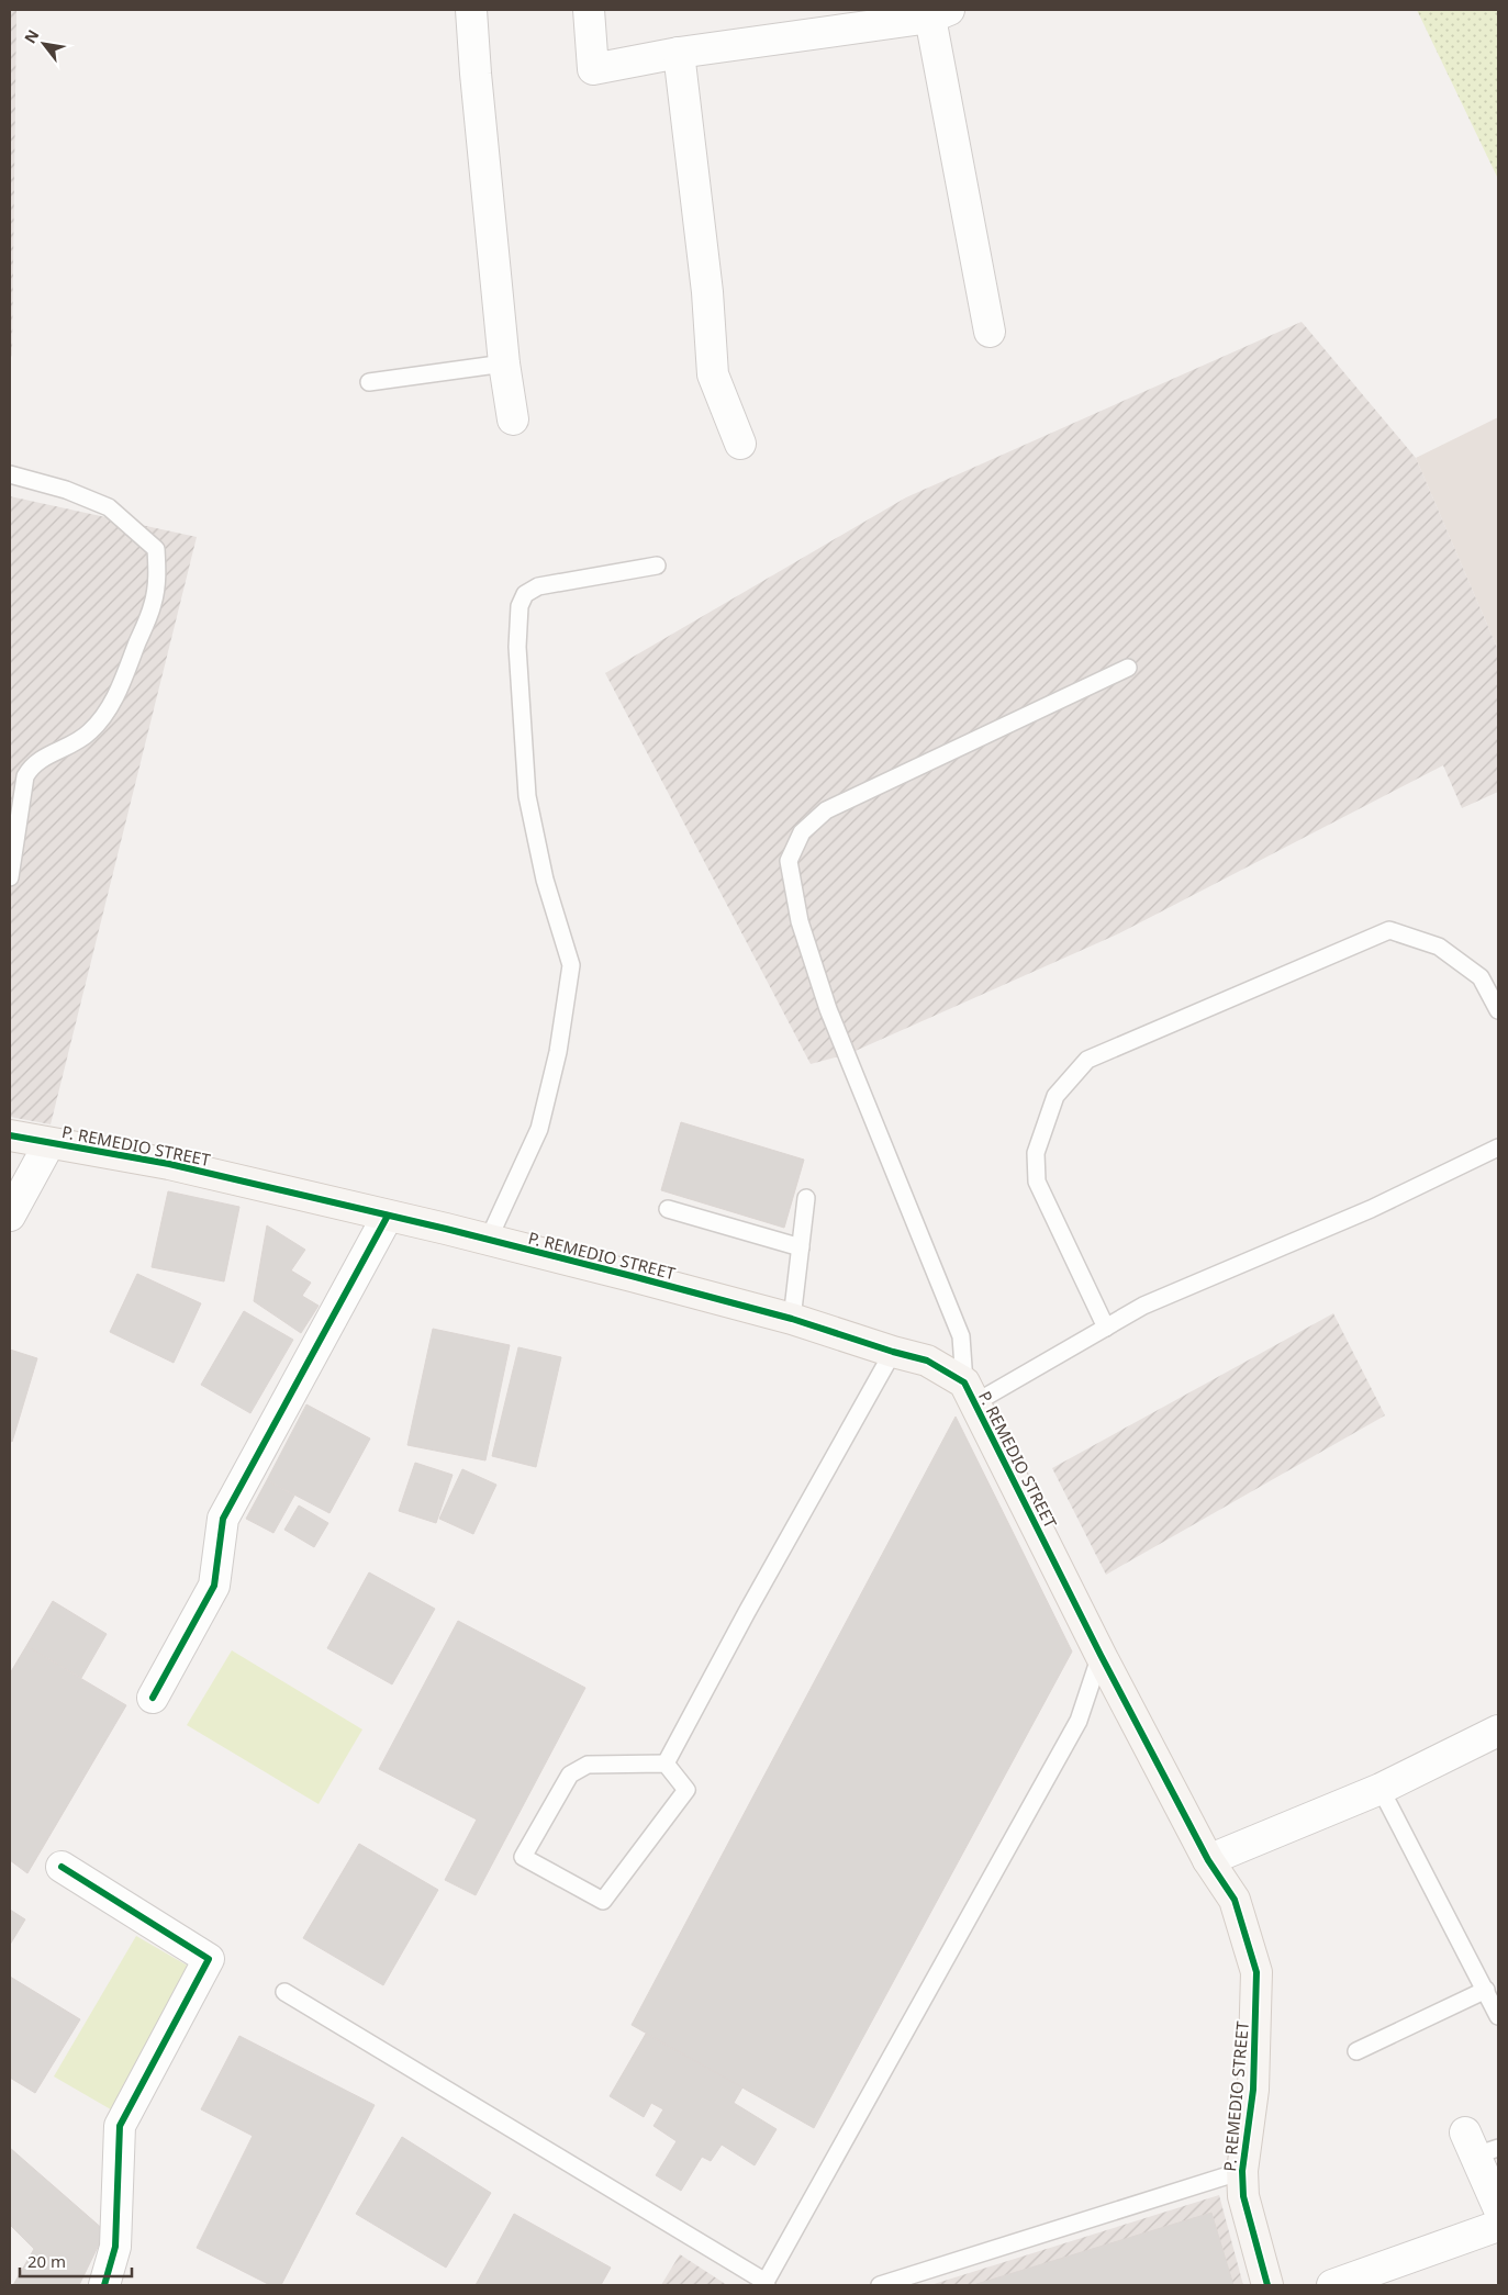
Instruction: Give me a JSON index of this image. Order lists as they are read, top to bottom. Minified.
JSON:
{"streets":{"street":["P. REMEDIO STREET"]},"scale_bar":"20 m","north":"top left"}
